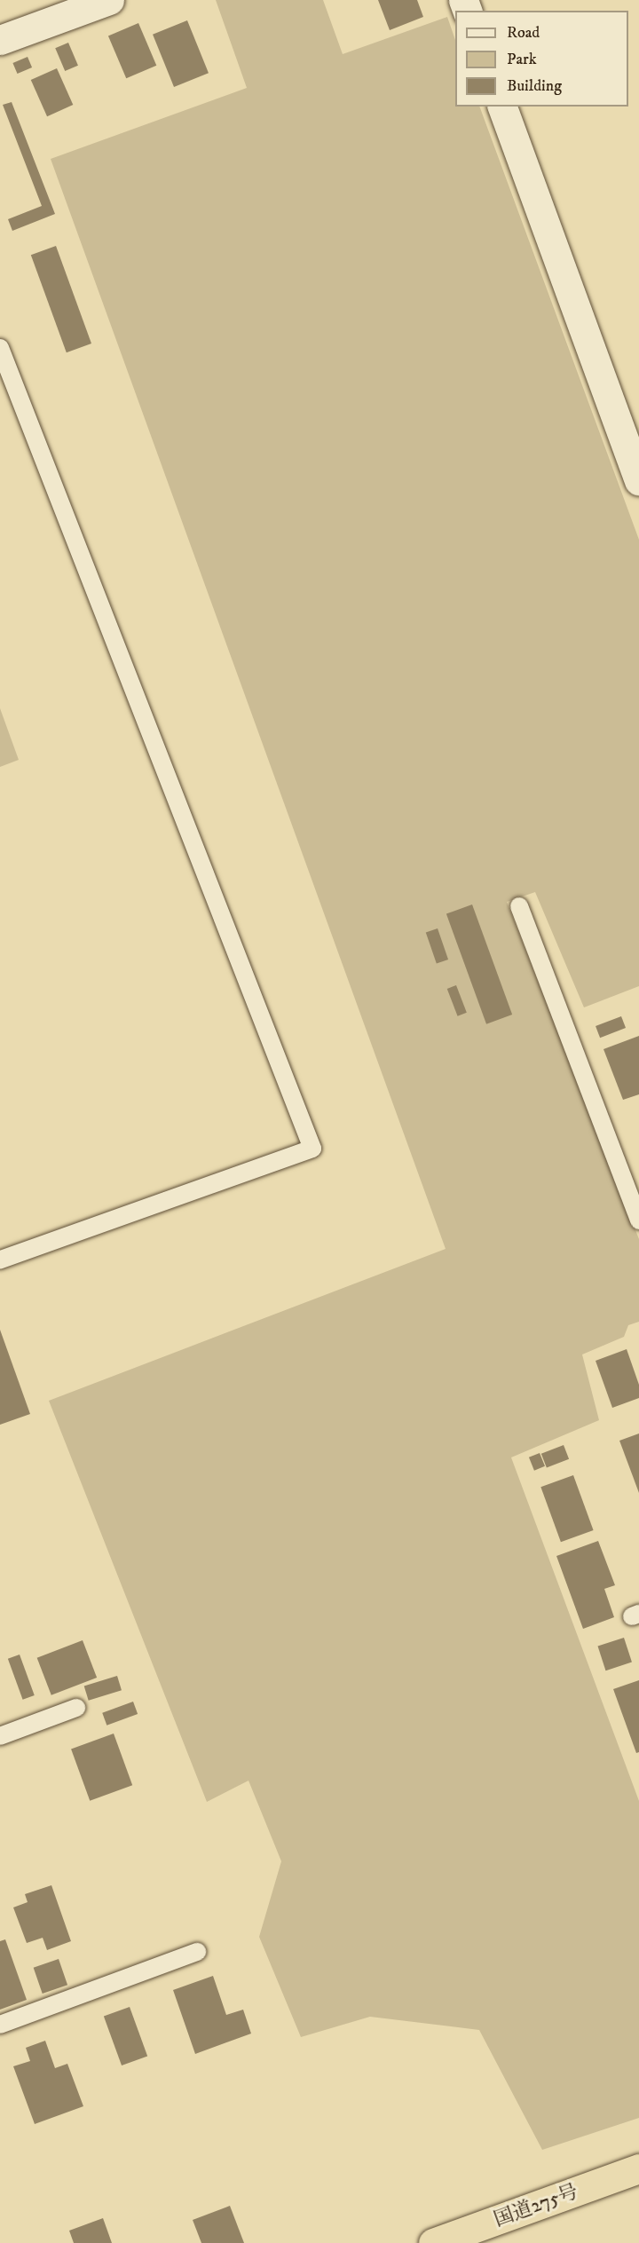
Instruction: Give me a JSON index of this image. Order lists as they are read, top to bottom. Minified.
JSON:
{"streets":{"highway":["国道275号"]},"legend":["Road","Park","Building"]}
